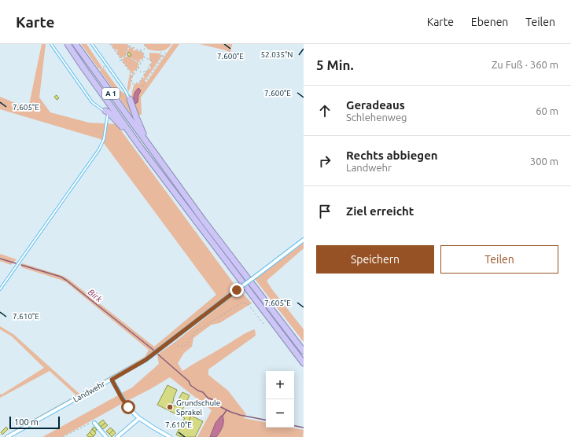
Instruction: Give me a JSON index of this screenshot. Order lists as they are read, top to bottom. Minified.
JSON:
{"streets":{"highway":["A 1"],"street":["Landwehr"]},"water":["Birk"],"places":["Grundschule Sprakel"],"scale_bar":"100 m","page":{"header":"Karte","nav":["Karte","Ebenen","Teilen"],"heading":["5 Min.","Zu Fuß · 360 m"],"list":[["Geradeaus","Schlehenweg","60 m"],["Rechts abbiegen","Landwehr","300 m"],"Ziel erreicht"],"buttons":["Speichern","Teilen"],"map_buttons":["+","−"],"scale":"100 m"},"coordinates":["52.035°N","7.600°E","7.605°E","7.610°E"]}
